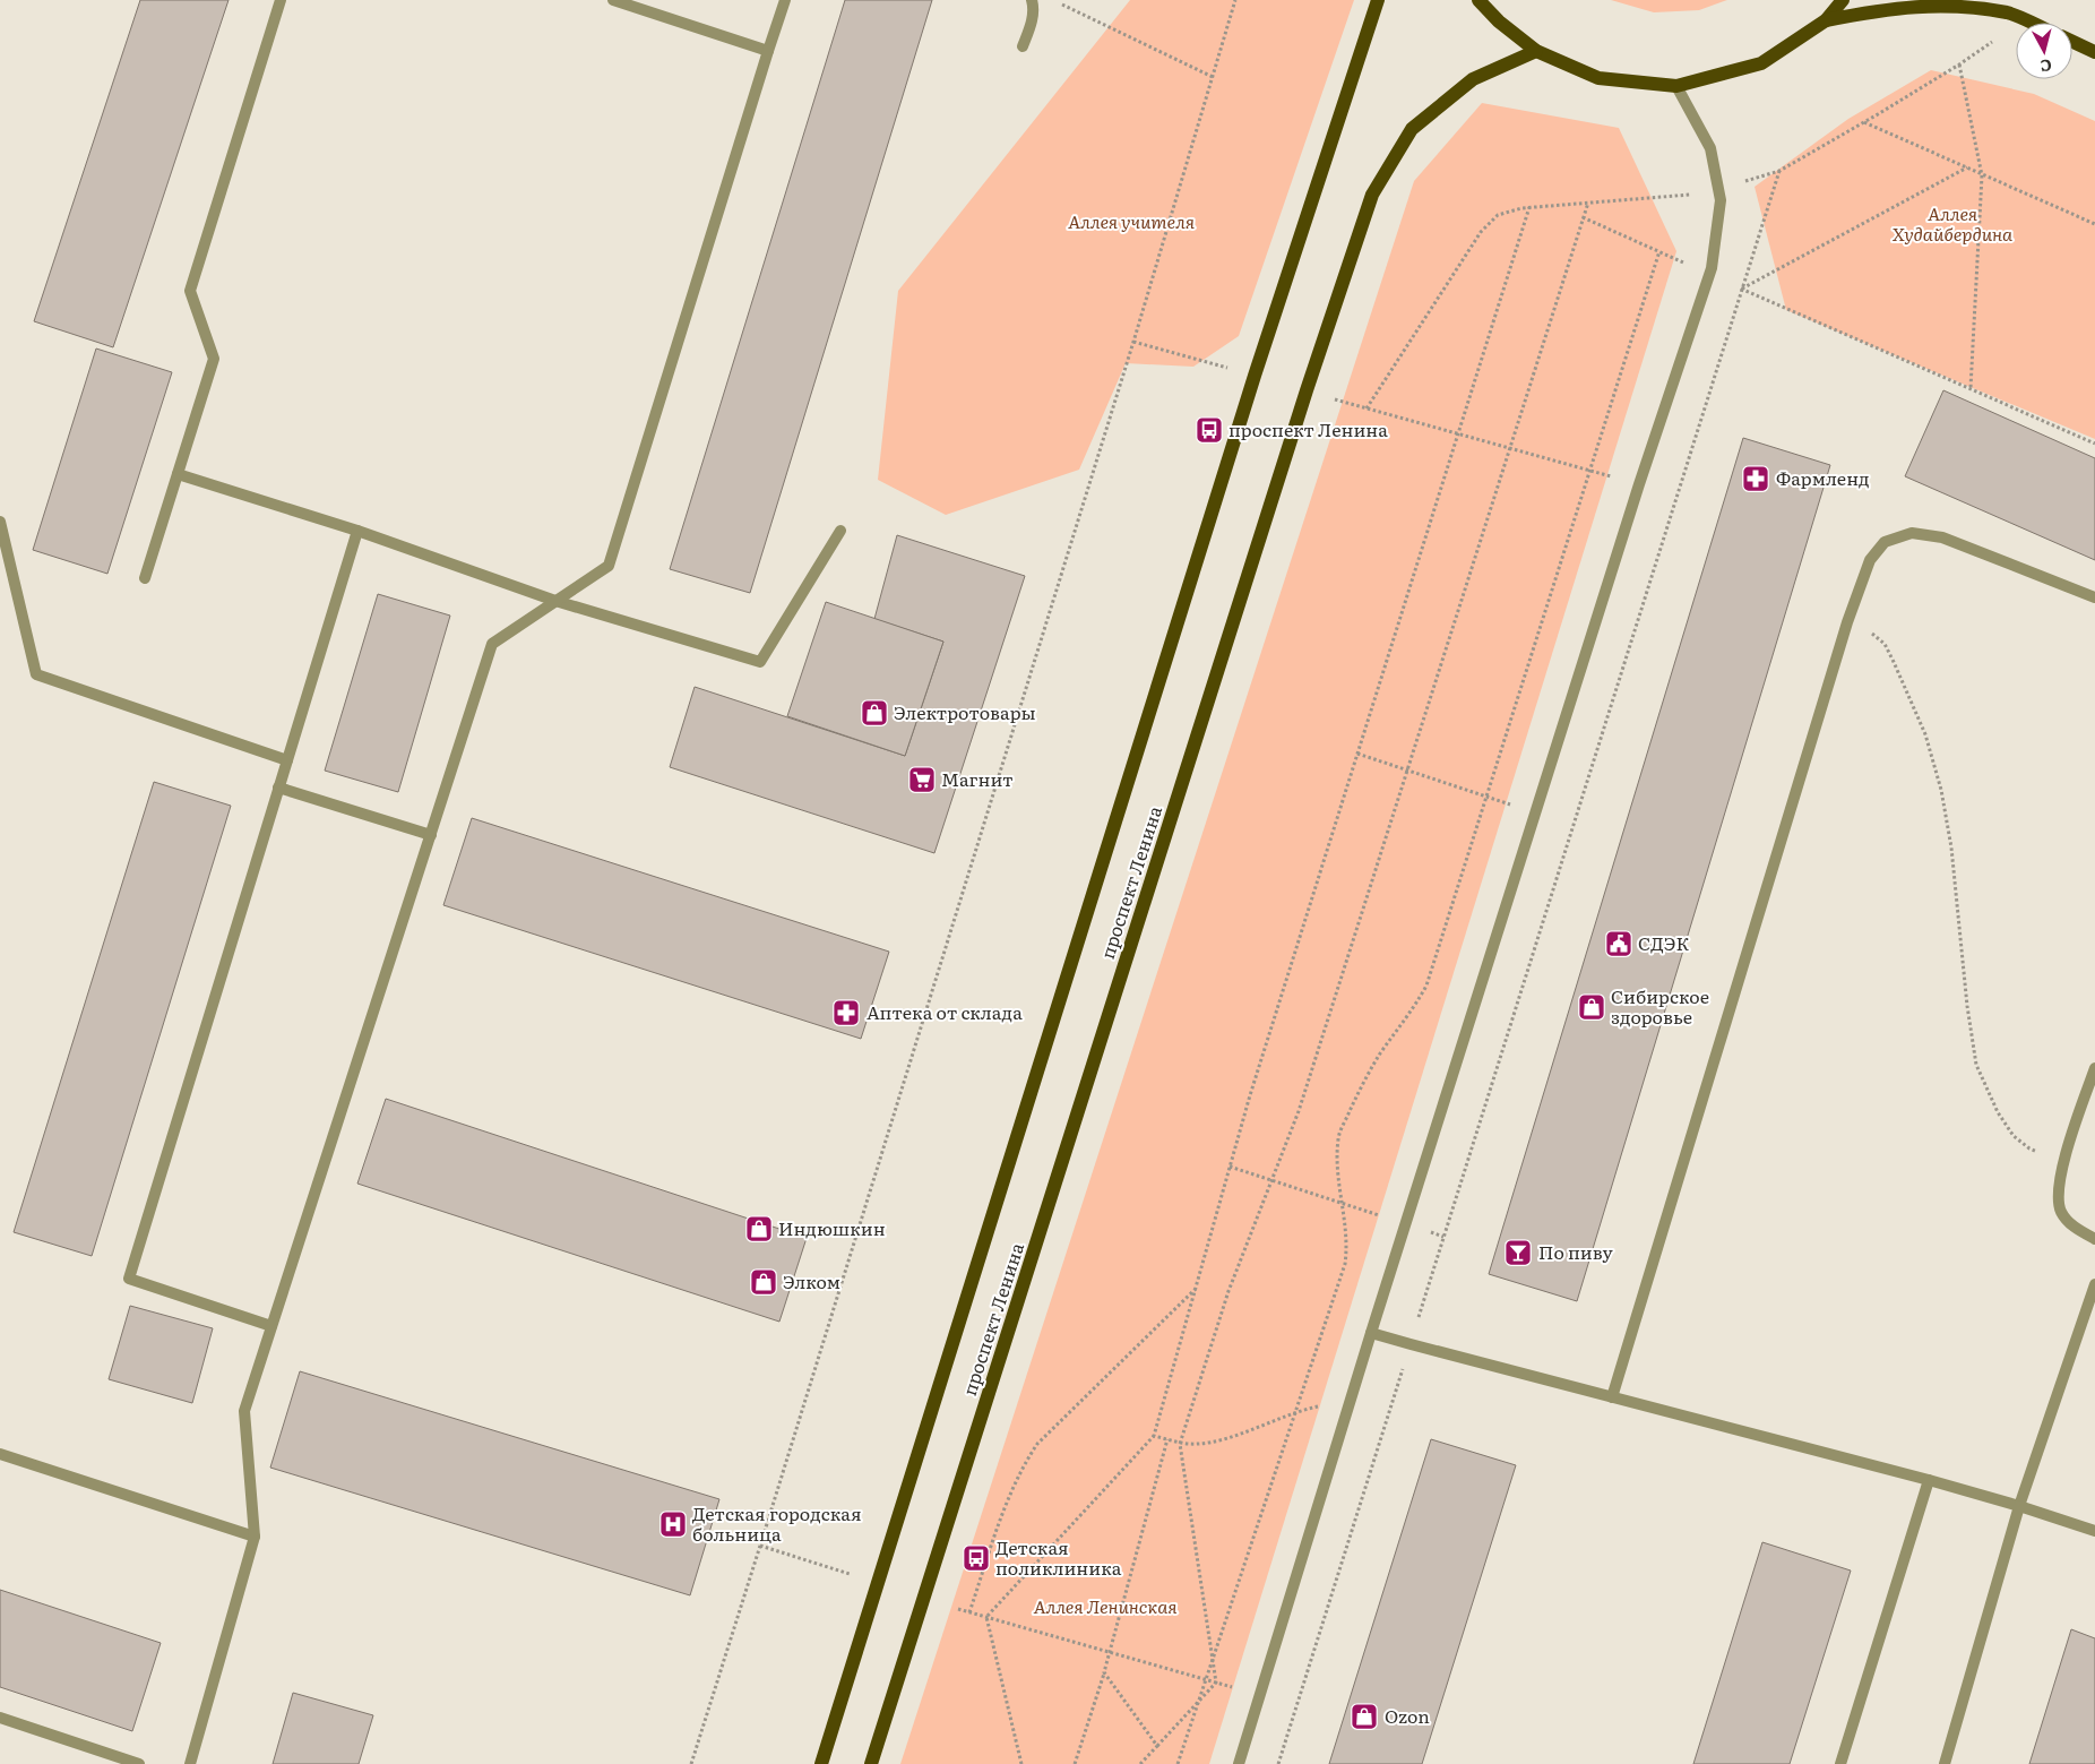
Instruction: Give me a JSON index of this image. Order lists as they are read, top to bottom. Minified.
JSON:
{"streets":{"main road":["проспект Ленина"]},"parks":["Аллея Худайбердина","Аллея учителя","Аллея Ленинская"],"places":{"bus stop":["проспект Ленина","Детская поликлиника"],"pharmacy":["Фармленд","Аптека от склада"],"shop":["Электротовары","Сибирское здоровье","Индюшкин","Элком","Ozon"],"supermarket":["Магнит"],"public building":["СДЭК"],"bar":["По пиву"],"hospital":["Детская городская больница"]},"north":"bottom"}
